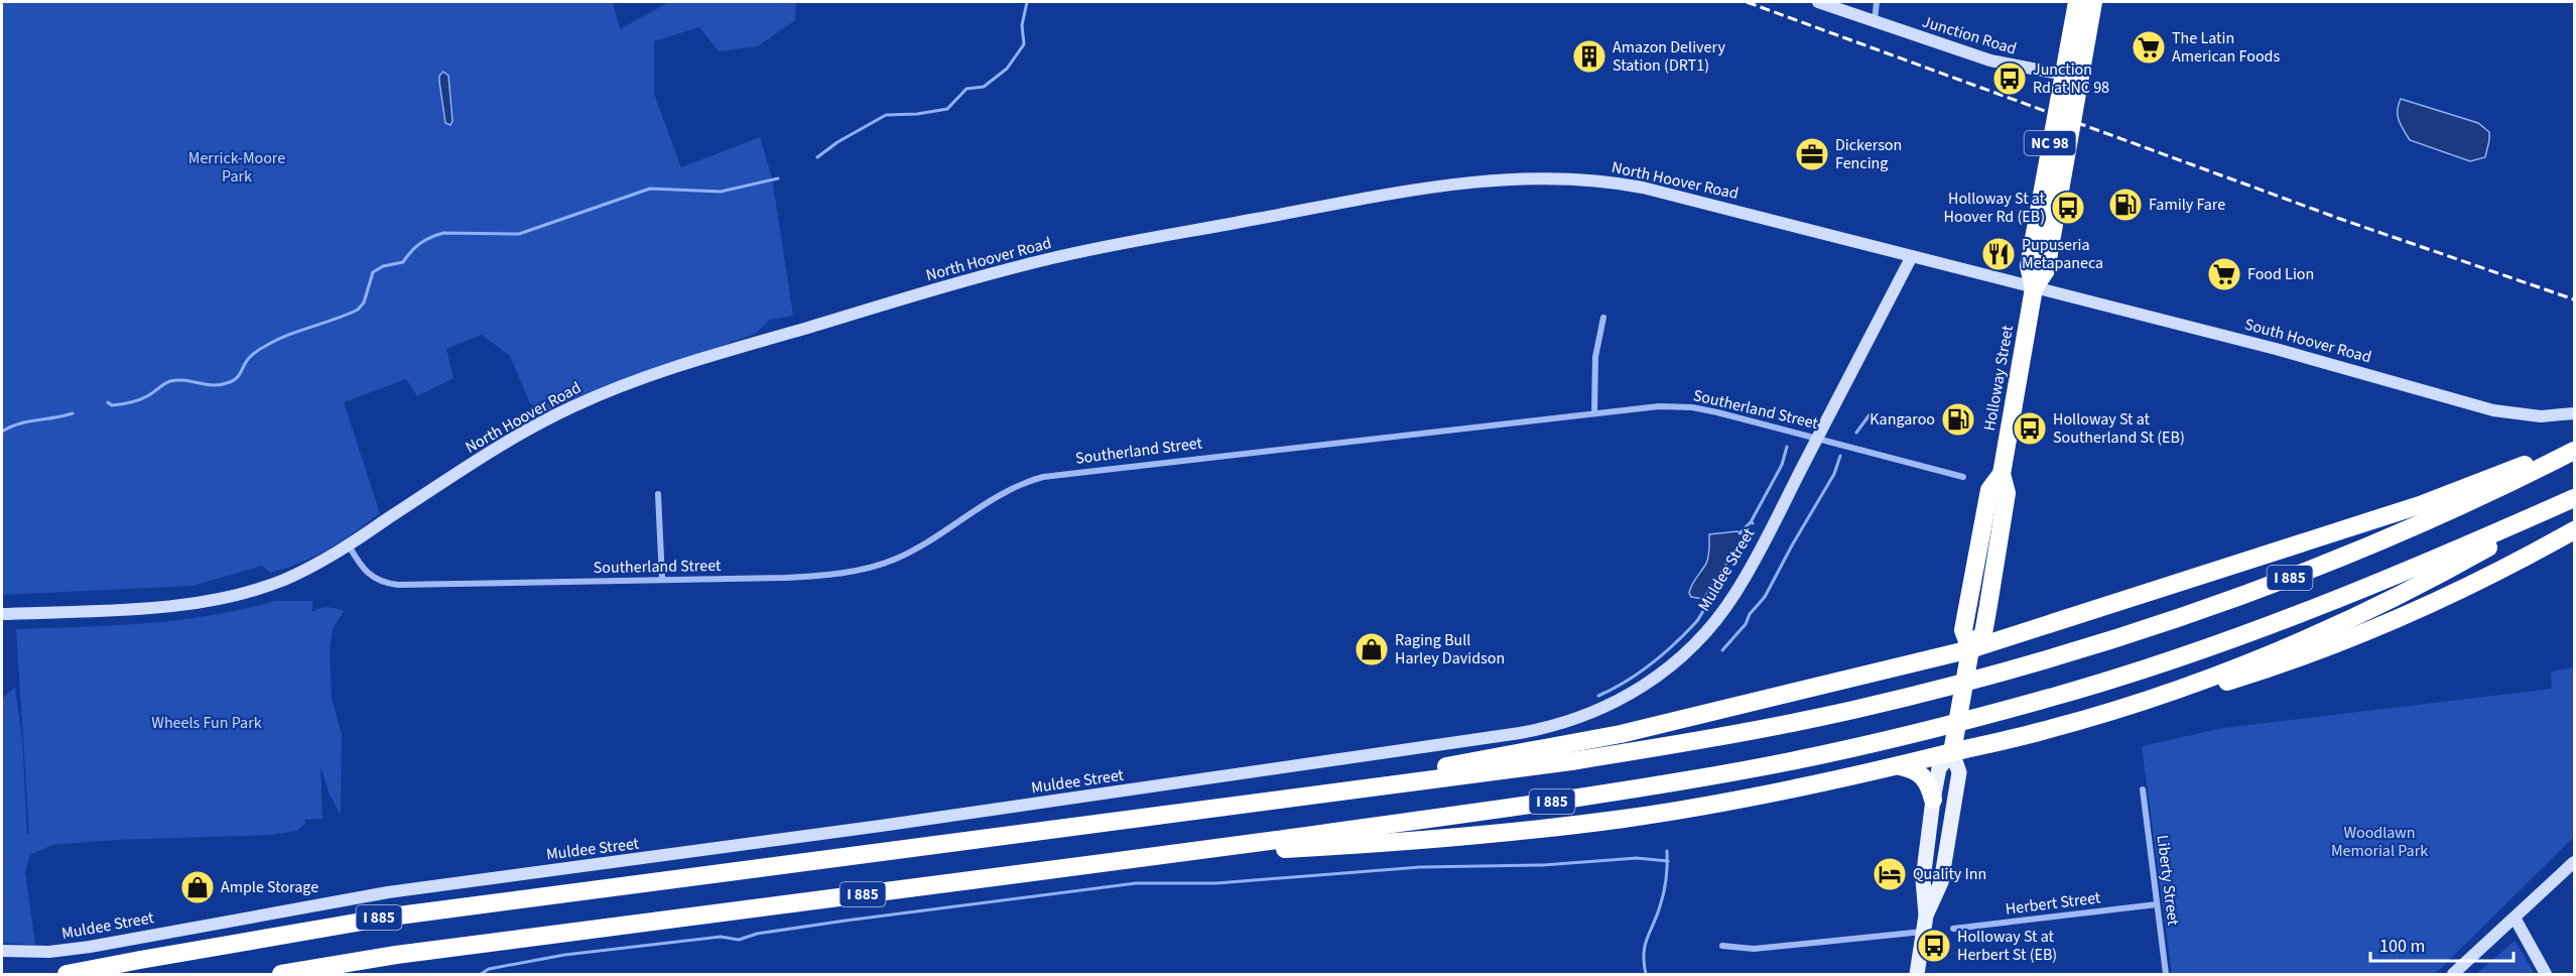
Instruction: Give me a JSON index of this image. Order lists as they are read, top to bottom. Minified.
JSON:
{"streets":{"highway":["NC 98","Holloway Street","I 885"],"street":["Junction Road","North Hoover Road","South Hoover Road","Southerland Street","Muldee Street","Liberty Street","Herbert Street"]},"crossings":[["Junction Road","Holloway Street"],["North Hoover Road","South Hoover Road"],["North Hoover Road","Holloway Street"],["North Hoover Road","Southerland Street"],["North Hoover Road","Muldee Street"],["South Hoover Road","Holloway Street"],["Southerland Street","Muldee Street"],["Liberty Street","Herbert Street"]],"parks":["Merrick-Moore Park","Wheels Fun Park","Woodlawn Memorial Park"],"places":{"supermarket":["The Latin American Foods","Food Lion"],"building":["Amazon Delivery Station (DRT1)"],"bus stop":["Junction Rd at NC 98","Holloway St at Hoover Rd (EB)","Holloway St at Southerland St (EB)","Holloway St at Herbert St (EB)"],"office":["Dickerson Fencing"],"fuel station":["Family Fare","Kangaroo"],"restaurant":["Pupuseria Metapaneca"],"shop":["Raging Bull Harley Davidson","Ample Storage"],"hotel":["Quality Inn"]},"scale_bar":"100 m"}
